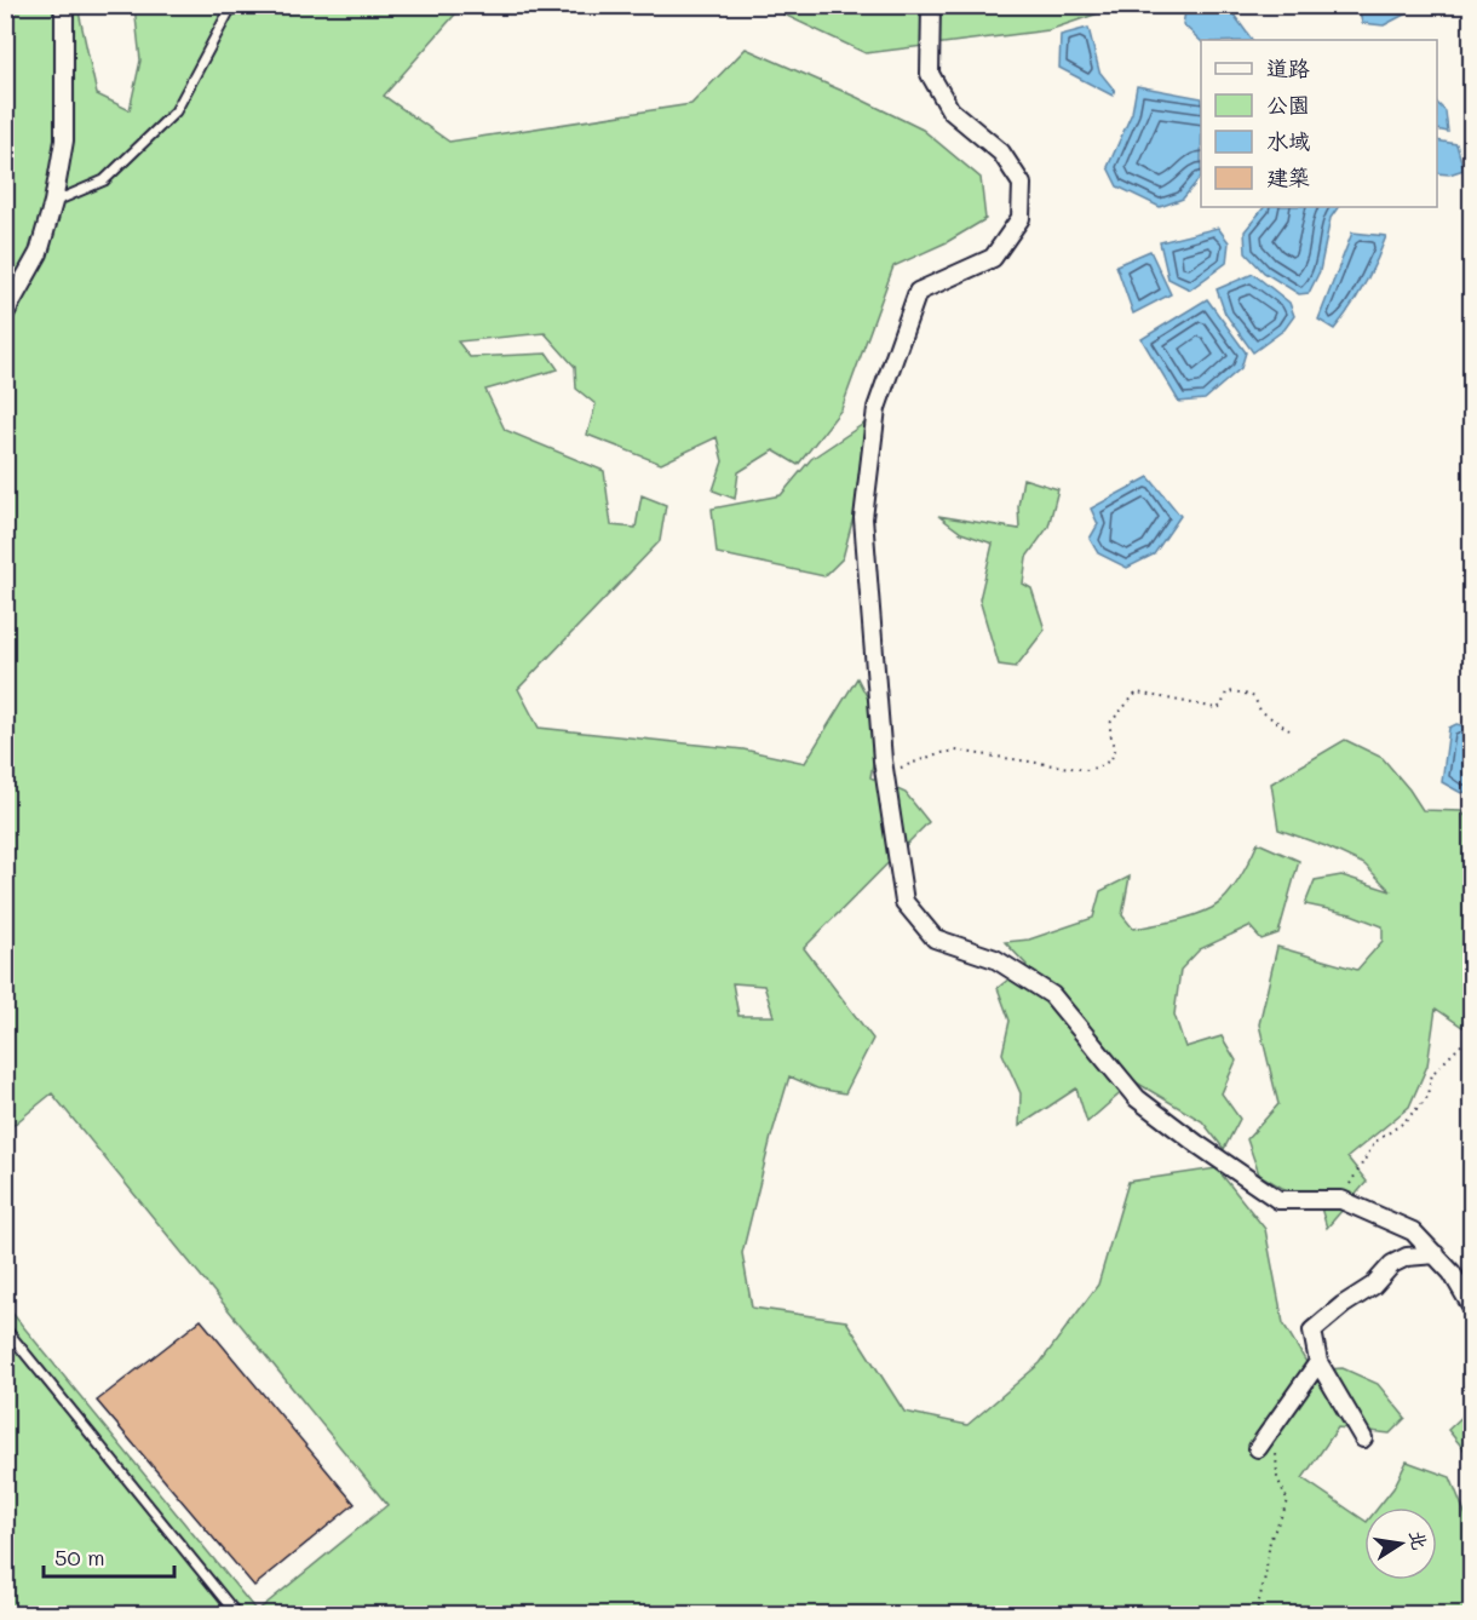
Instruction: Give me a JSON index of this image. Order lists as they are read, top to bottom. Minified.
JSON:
{"legend":["道路","公園","水域","建築"],"scale_bar":"50 m","north":"right"}
